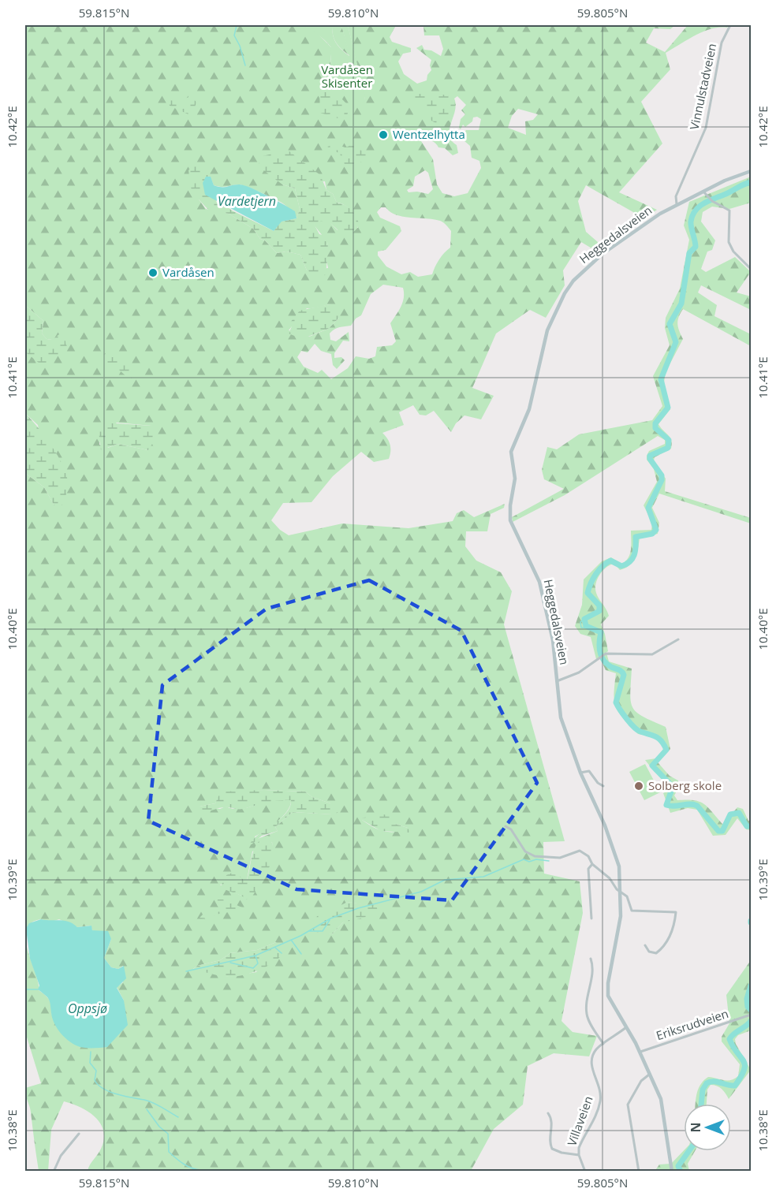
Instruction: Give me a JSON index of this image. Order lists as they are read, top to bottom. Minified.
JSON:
{"streets":{"main road":["Heggedalsveien"],"street":["Vinnulstadveien","Eriksrudveien","Villaveien"]},"crossings":[["Vinnulstadveien","Heggedalsveien"],["Heggedalsveien","Eriksrudveien"],["Heggedalsveien","Villaveien"]],"water":["Vardetjern","Oppsjø"],"parks":["Vardåsen Skisenter"],"places":["Wentzelhytta","Vardåsen","Solberg skole"],"north":"left","coordinates":["59.815°N","59.810°N","59.805°N","10.42°E","10.41°E","10.40°E","10.39°E","10.38°E"]}
